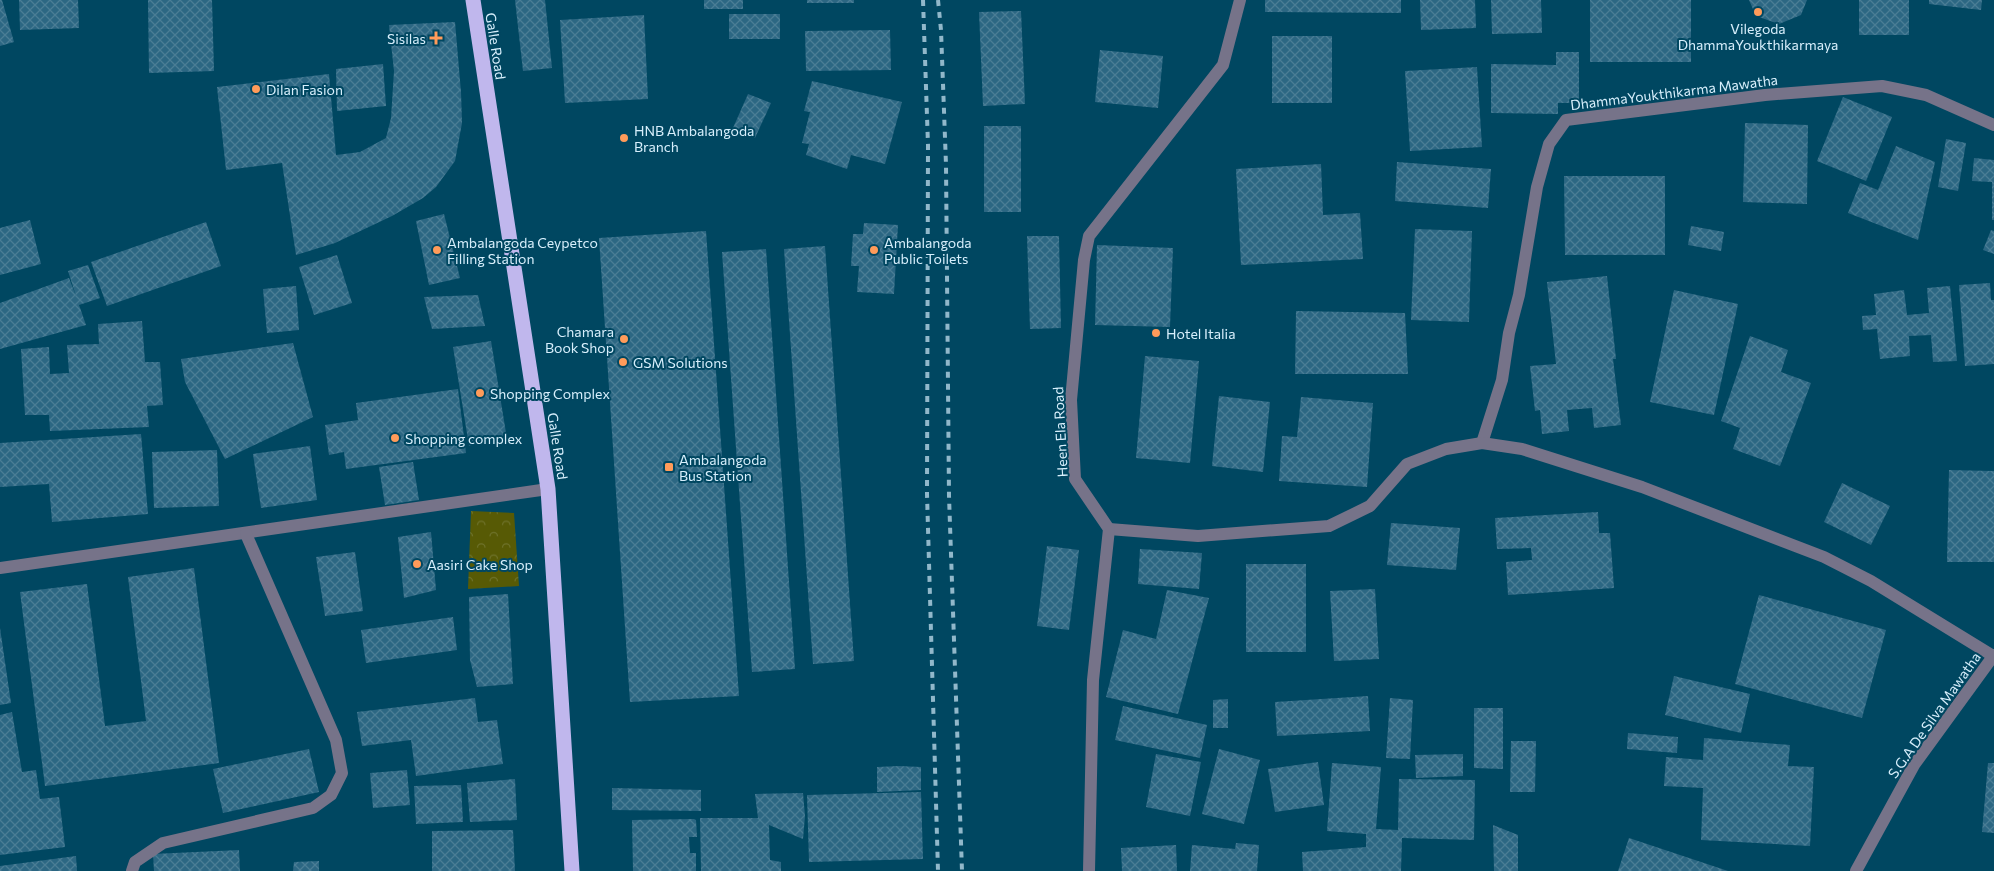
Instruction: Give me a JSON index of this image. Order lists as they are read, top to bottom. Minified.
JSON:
{"streets":{"highway":["Galle Road"],"street":["DhammaYoukthikarma Mawatha","Heen Ela Road","S.G.A De Silva Mawatha"]},"places":{"other":["Vilegoda DhammaYoukthikarmaya","Dilan Fasion","HNB Ambalangoda Branch","Ambalangoda Ceypetco Filling Station","Ambalangoda Public Toilets","Hotel Italia","Chamara Book Shop","GSM Solutions","Shopping Complex","Shopping complex","Aasiri Cake Shop"],"health":["Sisilas"],"transit":["Ambalangoda Bus Station"]}}
